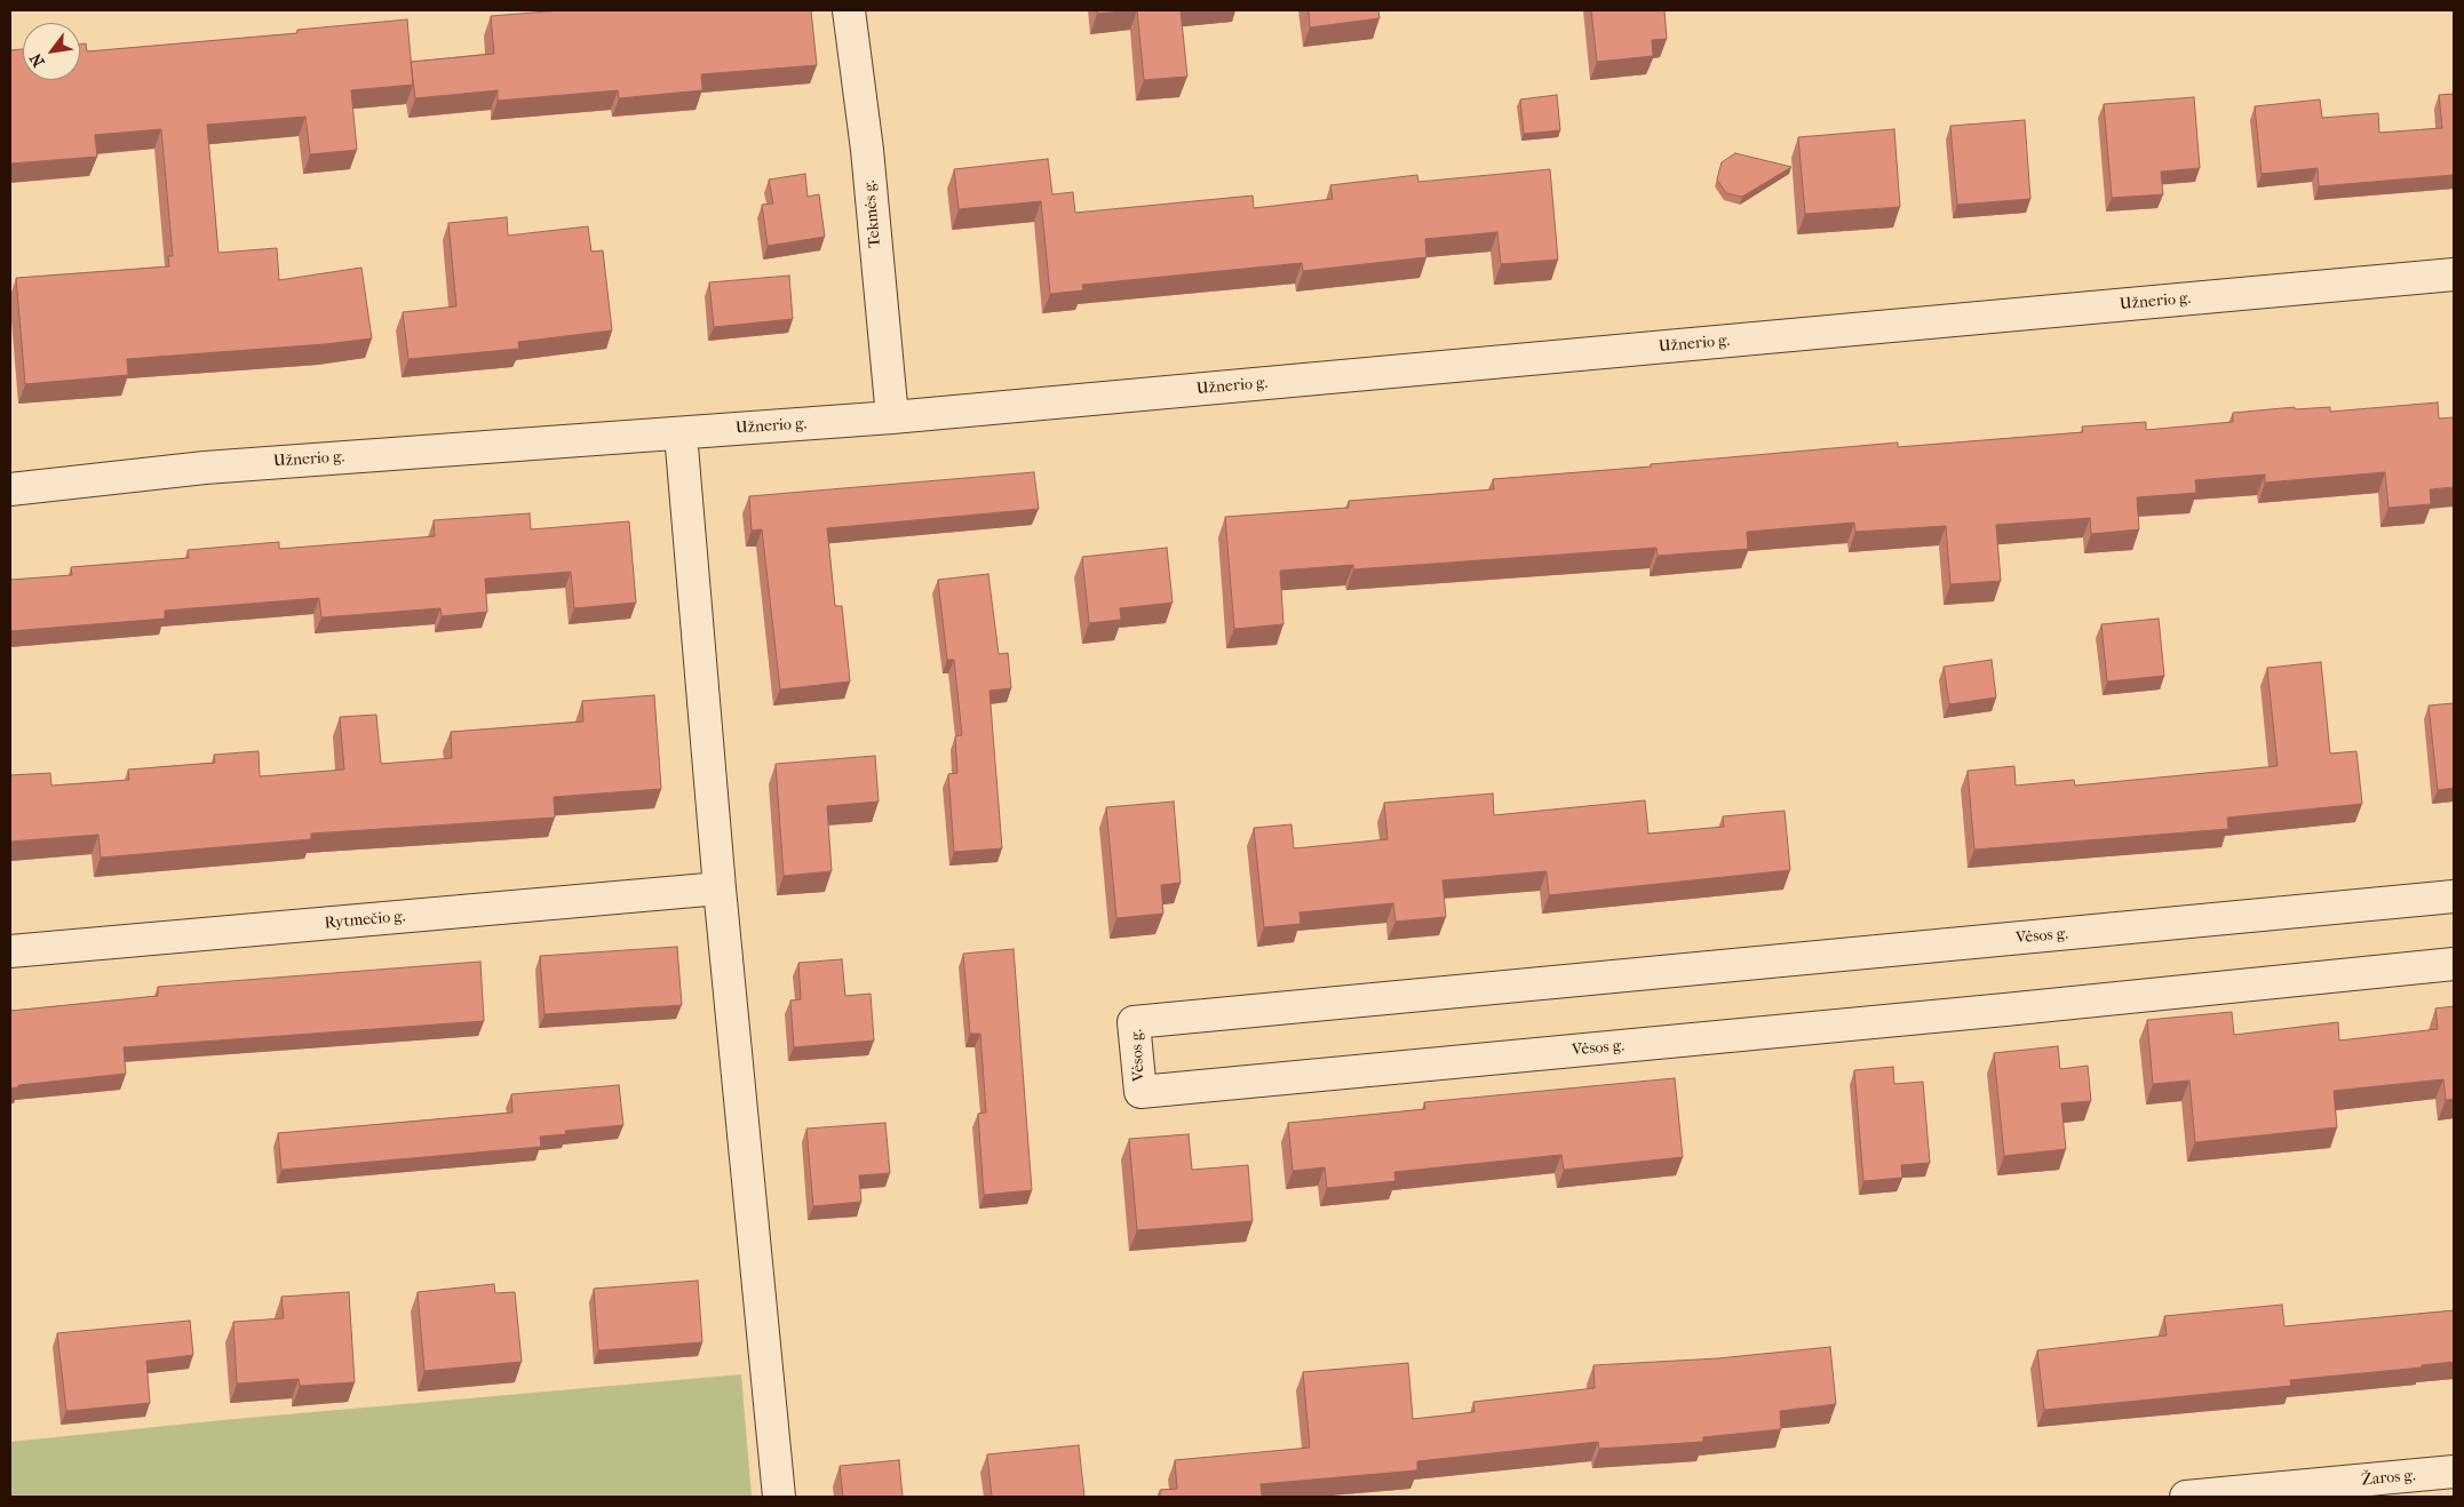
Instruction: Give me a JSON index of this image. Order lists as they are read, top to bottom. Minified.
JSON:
{"streets":{"street":["Tekmės g.","Užnerio g.","Rytmečio g.","Vėsos g.","Žaros g."]},"crossings":[["Tekmės g.","Užnerio g."]],"north":"bottom left"}
